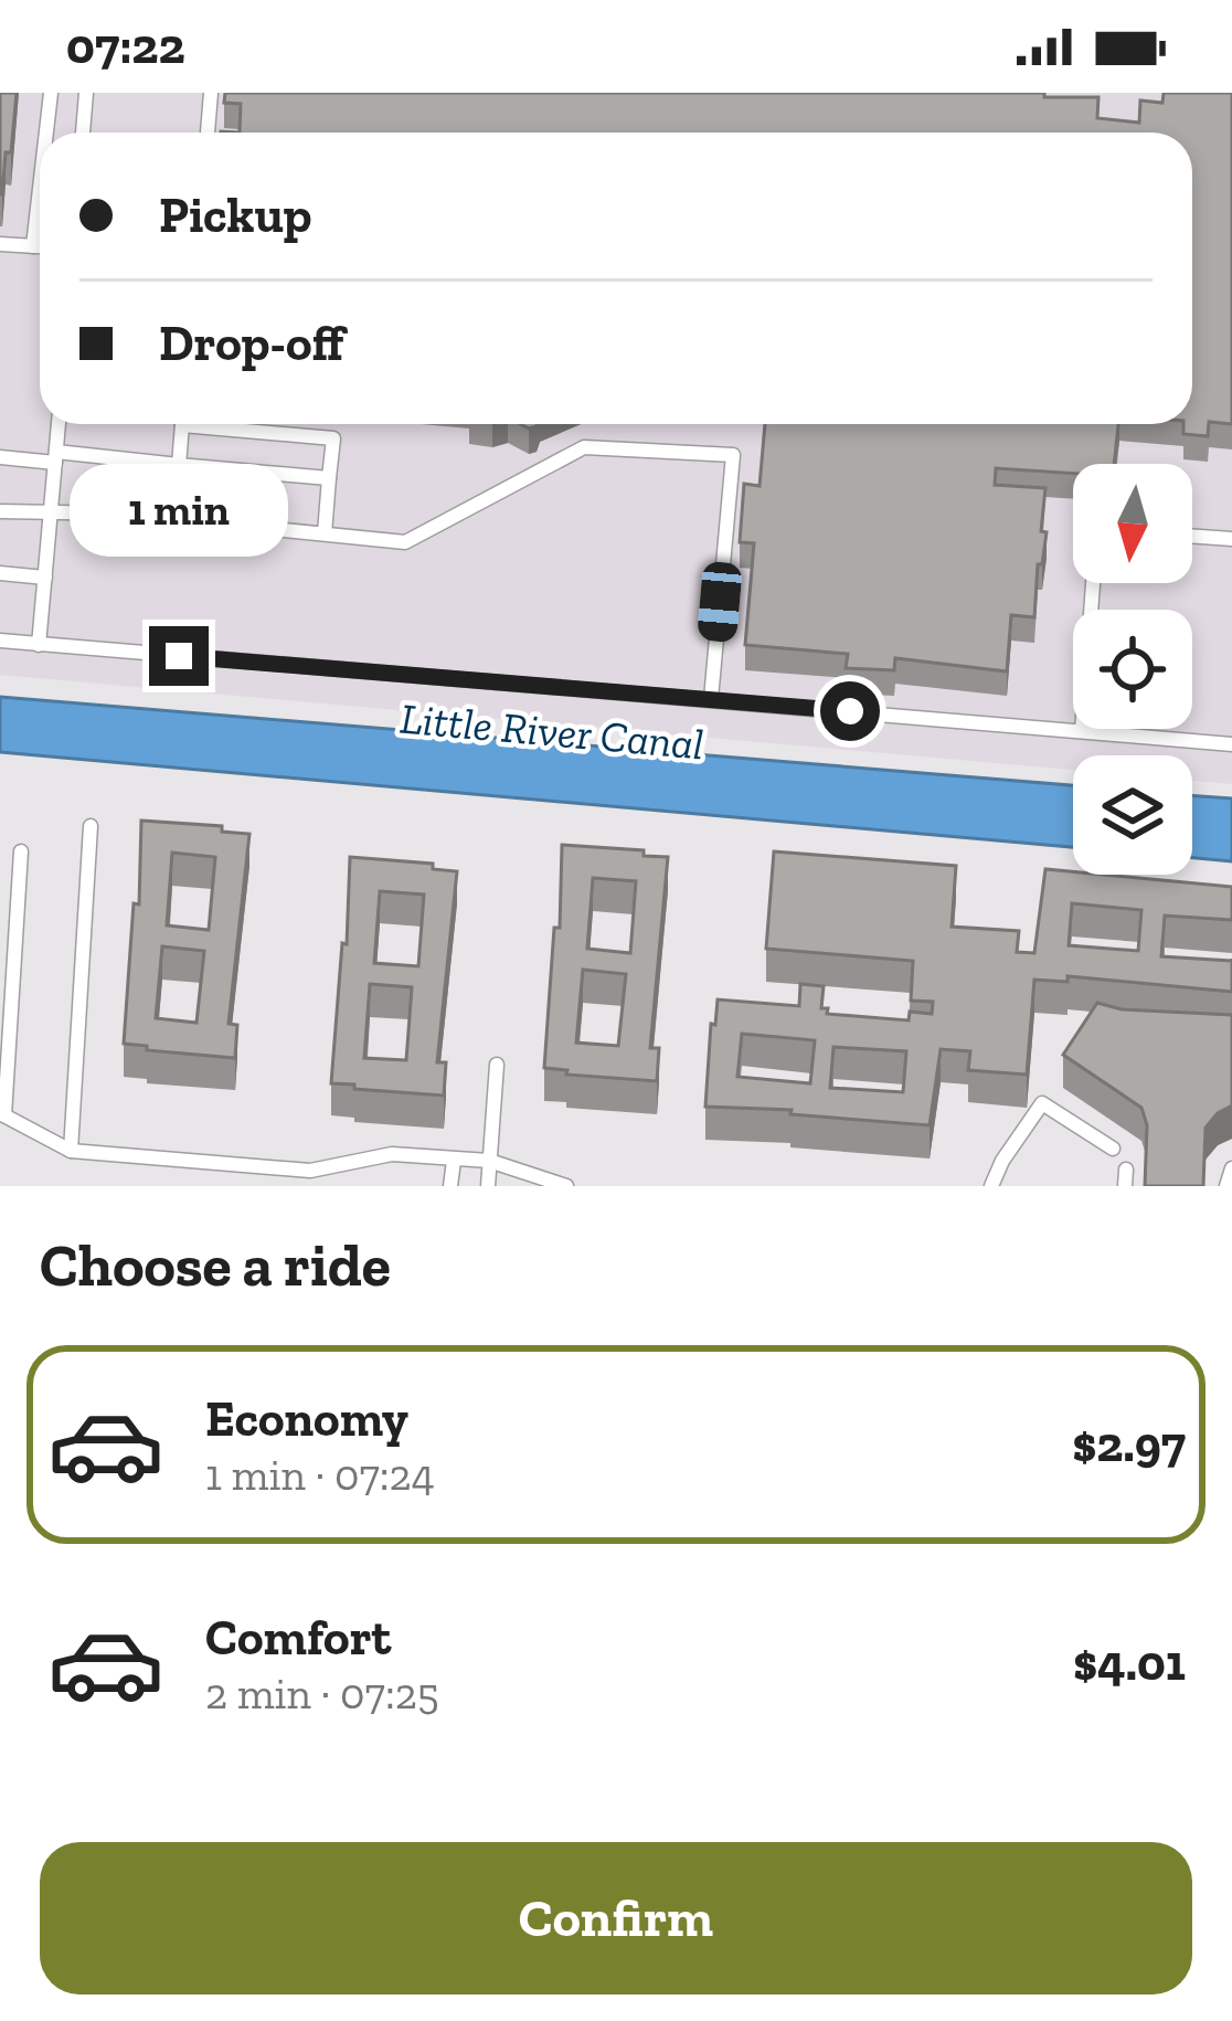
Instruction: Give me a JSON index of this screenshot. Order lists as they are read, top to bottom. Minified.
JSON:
{"water":["Little River Canal"],"north":"bottom","page":{"status":"07:22","banner":["Pickup","Drop-off"],"bubble":"1 min","heading":"Choose a ride","list":[{"name":"Economy","note":"1 min · 07:24","value":"$2.97"},{"name":"Comfort","note":"2 min · 07:25","value":"$4.01"}],"buttons":"Confirm"}}
